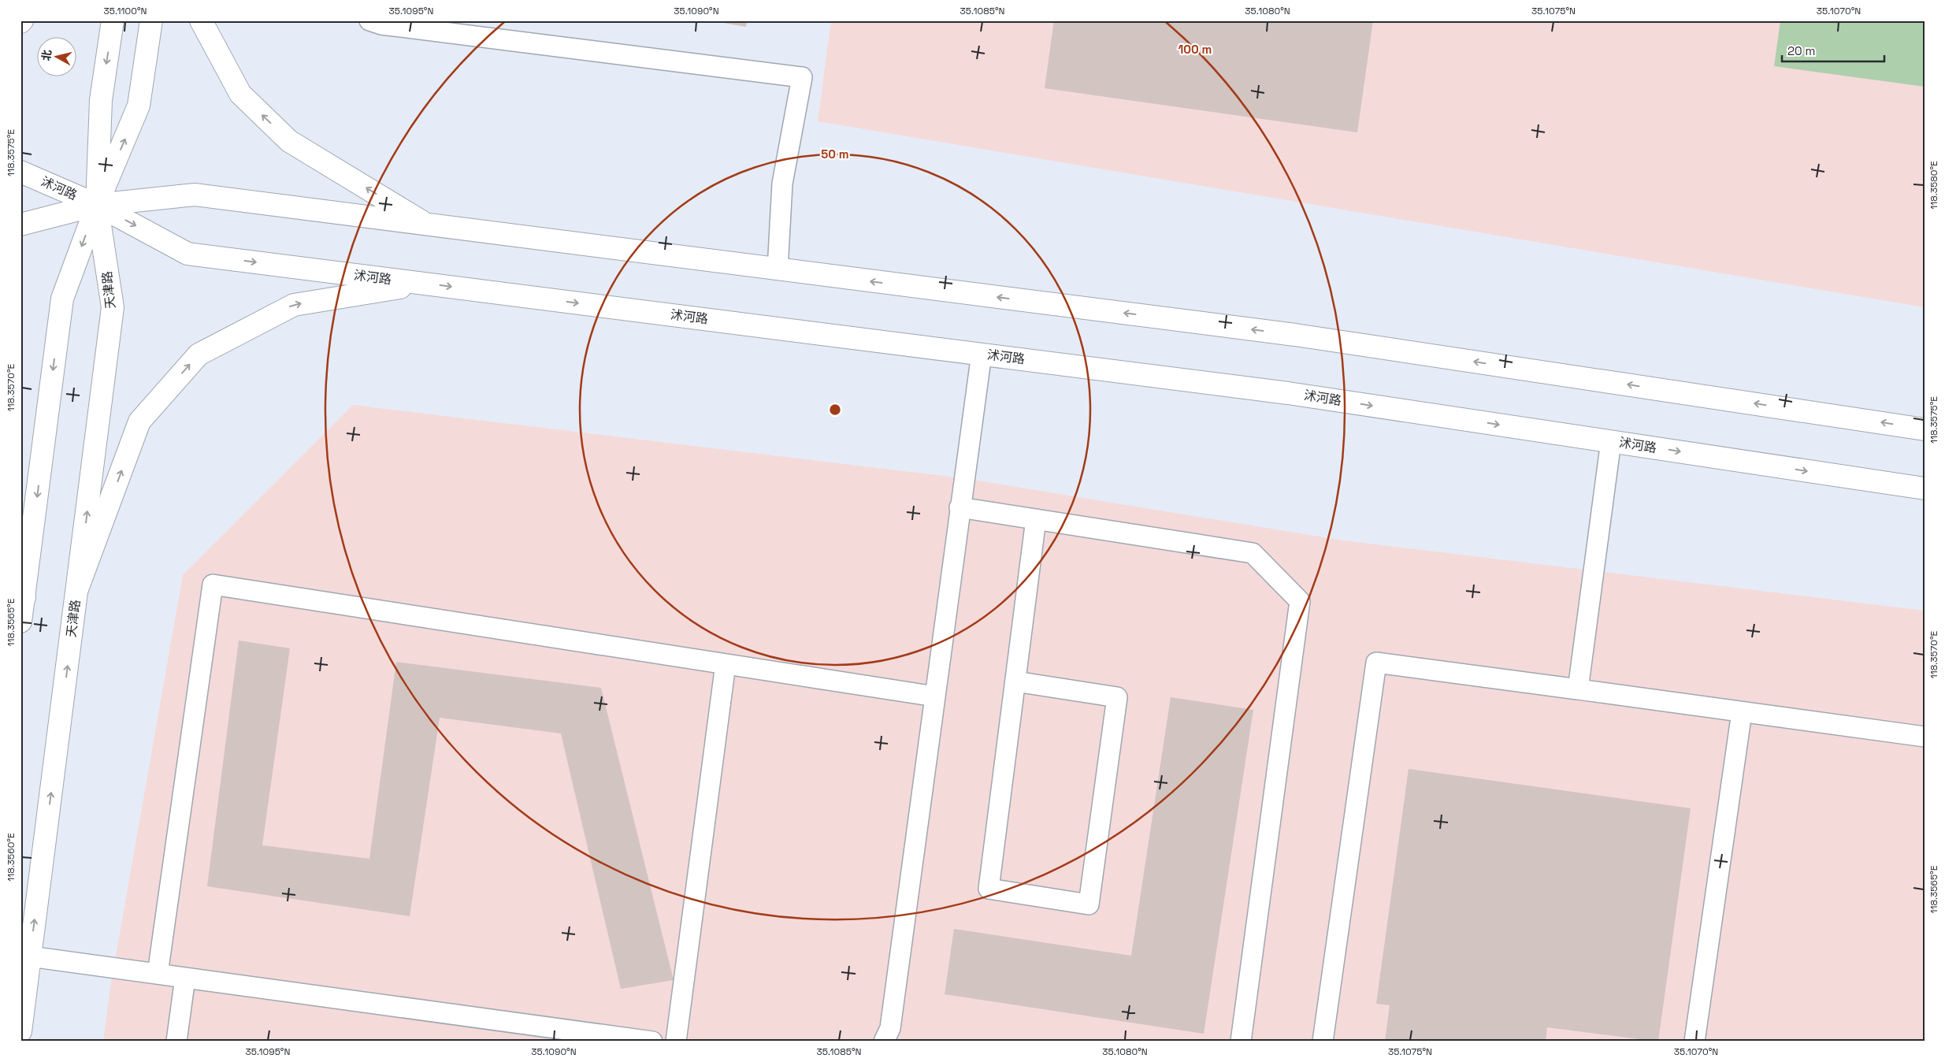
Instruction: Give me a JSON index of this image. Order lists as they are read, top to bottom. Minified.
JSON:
{"streets":{"main road":["沭河路","天津路"]},"crossings":[["沭河路","天津路"]],"scale_bar":"20 m","north":"left","coordinates":["35.1100°N","35.1095°N","35.1090°N","35.1085°N","35.1080°N","35.1075°N","35.1070°N","118.3575°E","118.3580°E","118.3570°E","118.3565°E","118.3560°E"],"rings":["100 m","50 m"]}
